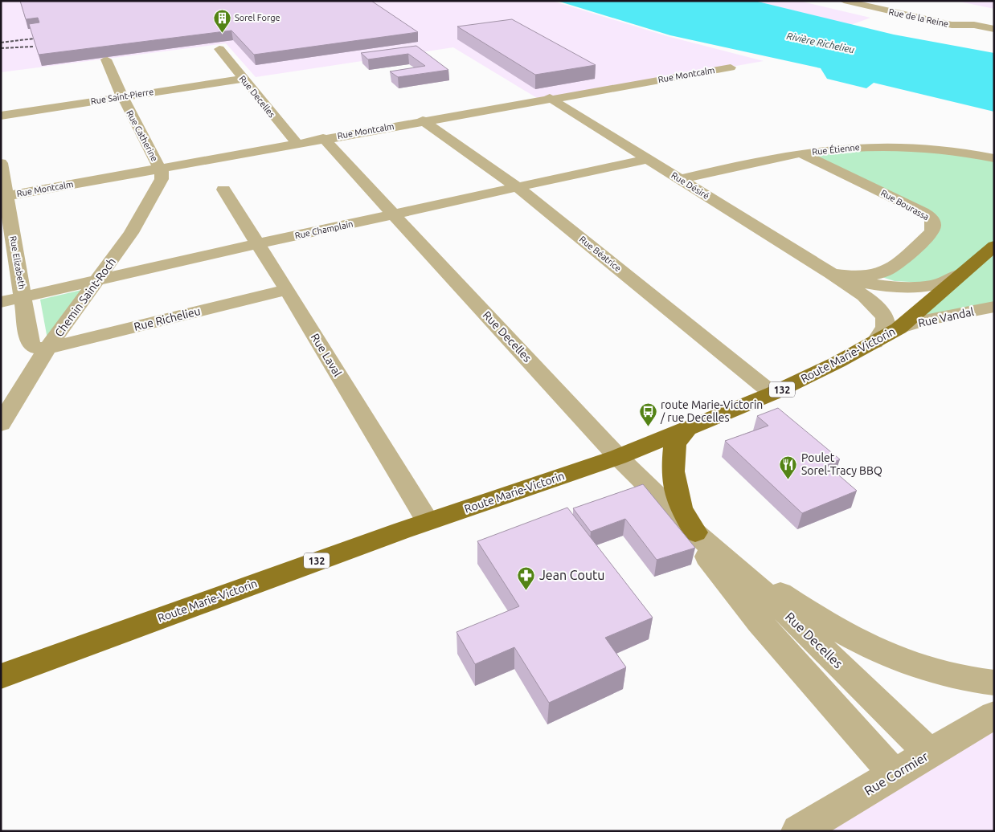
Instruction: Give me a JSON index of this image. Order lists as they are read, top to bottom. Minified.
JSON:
{"streets":{"main road":["Route Marie-Victorin","132"],"street":["Rue de la Reine","Rue Montcalm","Rue Saint-Pierre","Rue Decelles","Rue Catherine","Rue Étienne","Rue Désiré","Rue Bourassa","Rue Champlain","Rue Béatrice","Rue Elizabeth","Chemin Saint-Roch","Rue Vandal","Rue Richelieu","Rue Laval","Rue Cormier"]},"crossings":[["Rue Montcalm","Rue Decelles"],["Rue Montcalm","Rue Catherine"],["Rue Montcalm","Rue Désiré"],["Rue Montcalm","Rue Béatrice"],["Rue Montcalm","Rue Elizabeth"],["Rue Montcalm","Chemin Saint-Roch"],["Rue Saint-Pierre","Rue Decelles"],["Rue Saint-Pierre","Rue Catherine"],["Rue Decelles","Rue Champlain"],["Rue Decelles","Route Marie-Victorin"],["Rue Decelles","Rue Cormier"],["Rue Catherine","Chemin Saint-Roch"],["Rue Étienne","Rue Désiré"],["Rue Étienne","Rue Bourassa"],["Rue Désiré","Rue Bourassa"],["Rue Désiré","Rue Champlain"],["Rue Désiré","Route Marie-Victorin"],["Rue Champlain","Rue Béatrice"],["Rue Champlain","Rue Elizabeth"],["Rue Champlain","Chemin Saint-Roch"],["Rue Champlain","Rue Laval"],["Rue Béatrice","Route Marie-Victorin"],["Rue Elizabeth","Chemin Saint-Roch"],["Rue Elizabeth","Rue Richelieu"],["Chemin Saint-Roch","Rue Richelieu"],["Rue Vandal","Route Marie-Victorin"],["Rue Richelieu","Rue Laval"],["Rue Laval","Route Marie-Victorin"]],"water":["Rivière Richelieu"],"places":{"building":["Sorel Forge"],"bus stop":["route Marie-Victorin / rue Decelles"],"restaurant":["Poulet Sorel-Tracy BBQ"],"pharmacy":["Jean Coutu"]}}
